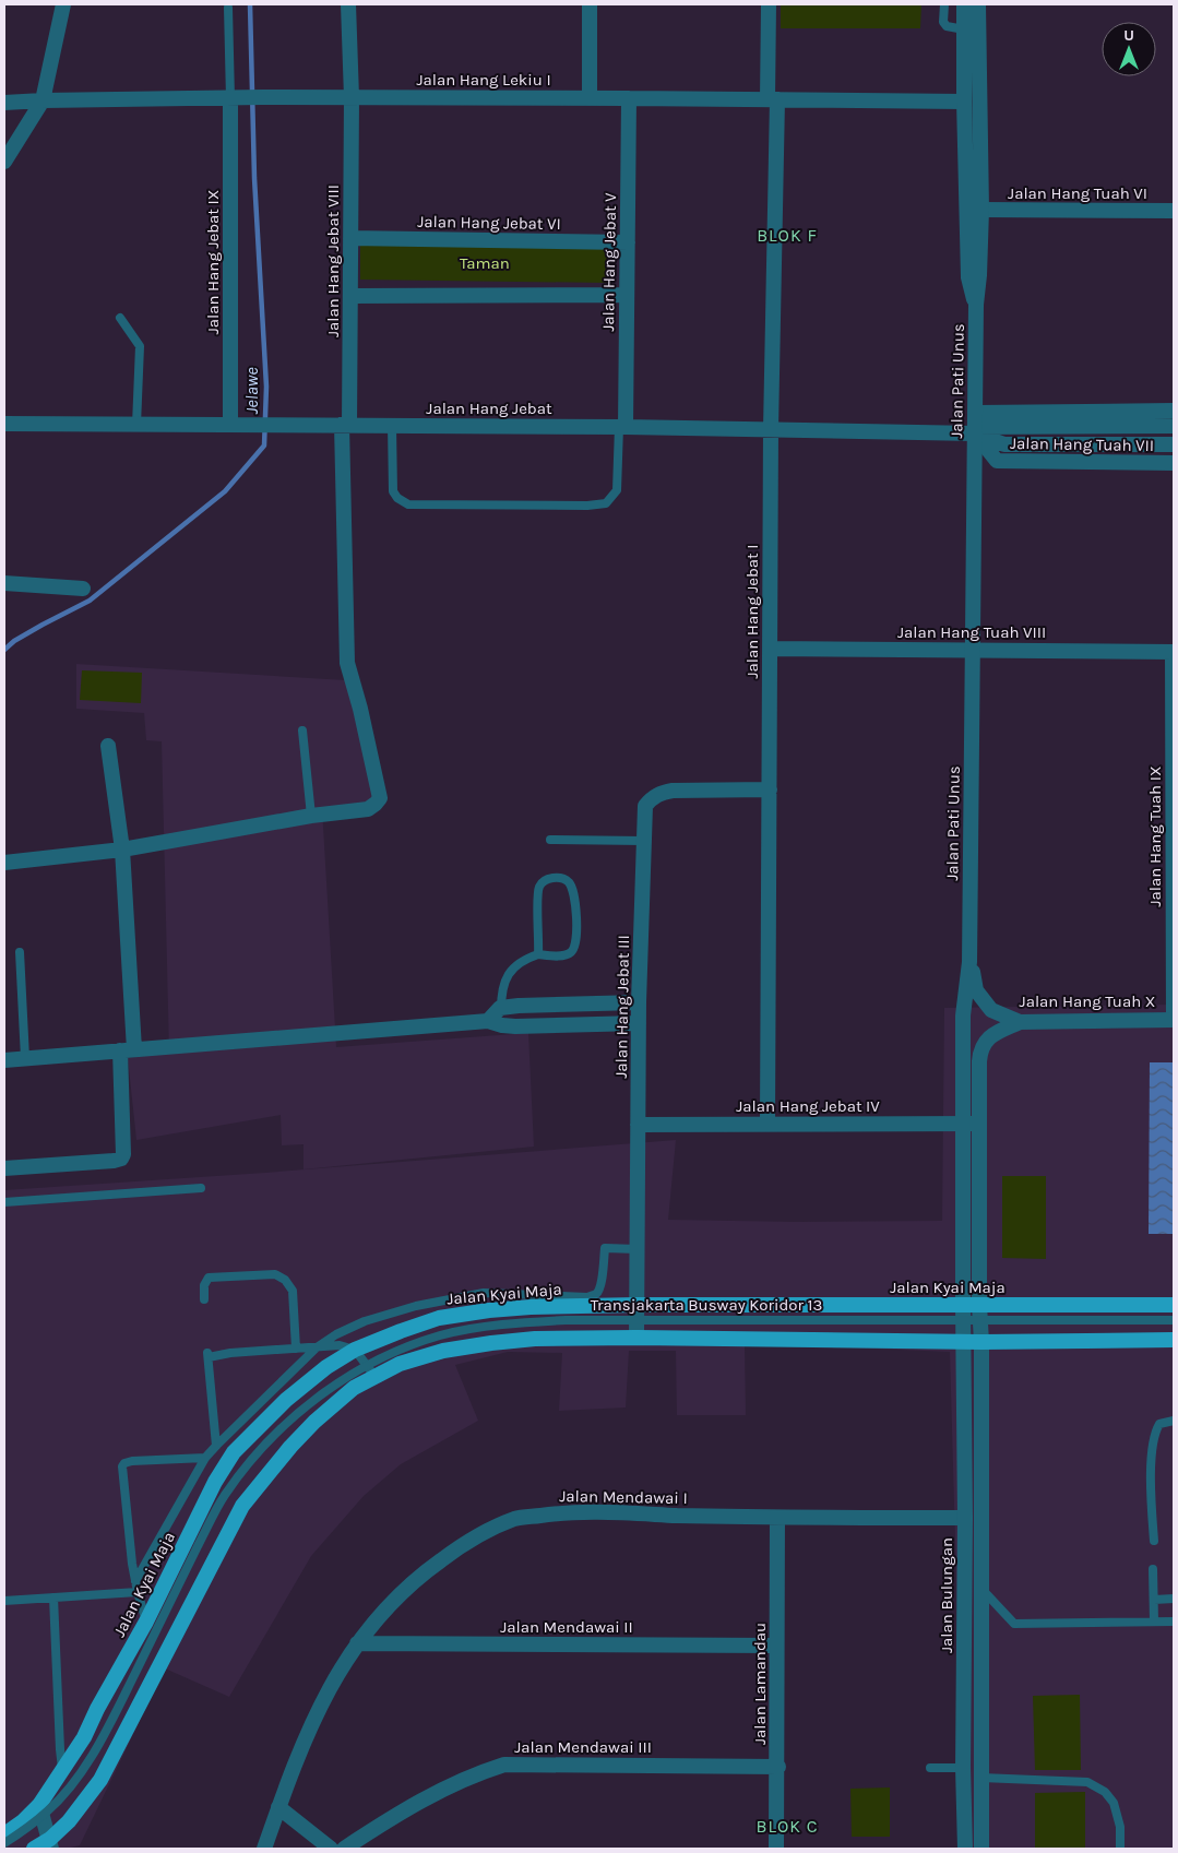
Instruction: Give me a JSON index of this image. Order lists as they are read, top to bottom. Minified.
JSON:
{"streets":{"main road":["Jalan Kyai Maja"],"street":["Jalan Hang Lekiu I","Jalan Hang Tuah VI","Jalan Hang Jebat VI","Jalan Hang Jebat VIII","Jalan Hang Jebat IX","Jalan Hang Jebat V","Jalan Pati Unus","Jalan Hang Jebat","Jalan Hang Tuah VII","Jalan Hang Jebat I","Jalan Hang Tuah VIII","Jalan Hang Tuah IX","Jalan Hang Tuah X","Jalan Hang Jebat III","Jalan Hang Jebat IV","Jalan Mendawai I","Jalan Bulungan","Jalan Mendawai II","Jalan Lamandau","Jalan Mendawai III"],"lane":["Transjakarta Busway Koridor 13"]},"crossings":[["Jalan Hang Lekiu I","Jalan Hang Jebat VIII"],["Jalan Hang Lekiu I","Jalan Hang Jebat IX"],["Jalan Hang Lekiu I","Jalan Hang Jebat V"],["Jalan Hang Lekiu I","Jalan Pati Unus"],["Jalan Hang Lekiu I","Jalan Hang Jebat I"],["Jalan Hang Tuah VI","Jalan Pati Unus"],["Jalan Hang Jebat VI","Jalan Hang Jebat VIII"],["Jalan Hang Jebat VI","Jalan Hang Jebat V"],["Jalan Hang Jebat VIII","Jalan Hang Jebat"],["Jalan Hang Jebat IX","Jalan Hang Jebat"],["Jalan Hang Jebat V","Jalan Hang Jebat"],["Jalan Pati Unus","Jalan Hang Jebat"],["Jalan Pati Unus","Jalan Hang Tuah VII"],["Jalan Pati Unus","Jalan Hang Tuah VIII"],["Jalan Pati Unus","Jalan Hang Tuah X"],["Jalan Pati Unus","Jalan Hang Jebat IV"],["Jalan Pati Unus","Jalan Kyai Maja"],["Jalan Pati Unus","Jalan Bulungan"],["Jalan Hang Jebat","Jalan Hang Tuah VII"],["Jalan Hang Jebat","Jalan Hang Jebat I"],["Jalan Hang Jebat I","Jalan Hang Tuah VIII"],["Jalan Hang Jebat I","Jalan Hang Jebat III"],["Jalan Hang Jebat I","Jalan Hang Jebat IV"],["Jalan Hang Tuah VIII","Jalan Hang Tuah IX"],["Jalan Hang Tuah IX","Jalan Hang Tuah X"],["Jalan Hang Jebat III","Jalan Hang Jebat IV"],["Jalan Hang Jebat III","Jalan Kyai Maja"],["Jalan Mendawai I","Jalan Bulungan"],["Jalan Mendawai I","Jalan Mendawai II"],["Jalan Mendawai I","Jalan Lamandau"],["Jalan Mendawai II","Jalan Lamandau"],["Jalan Lamandau","Jalan Mendawai III"]],"districts":["BLOK F","BLOK C"],"water":["Jelawe"],"parks":["Taman"],"north":"top"}
